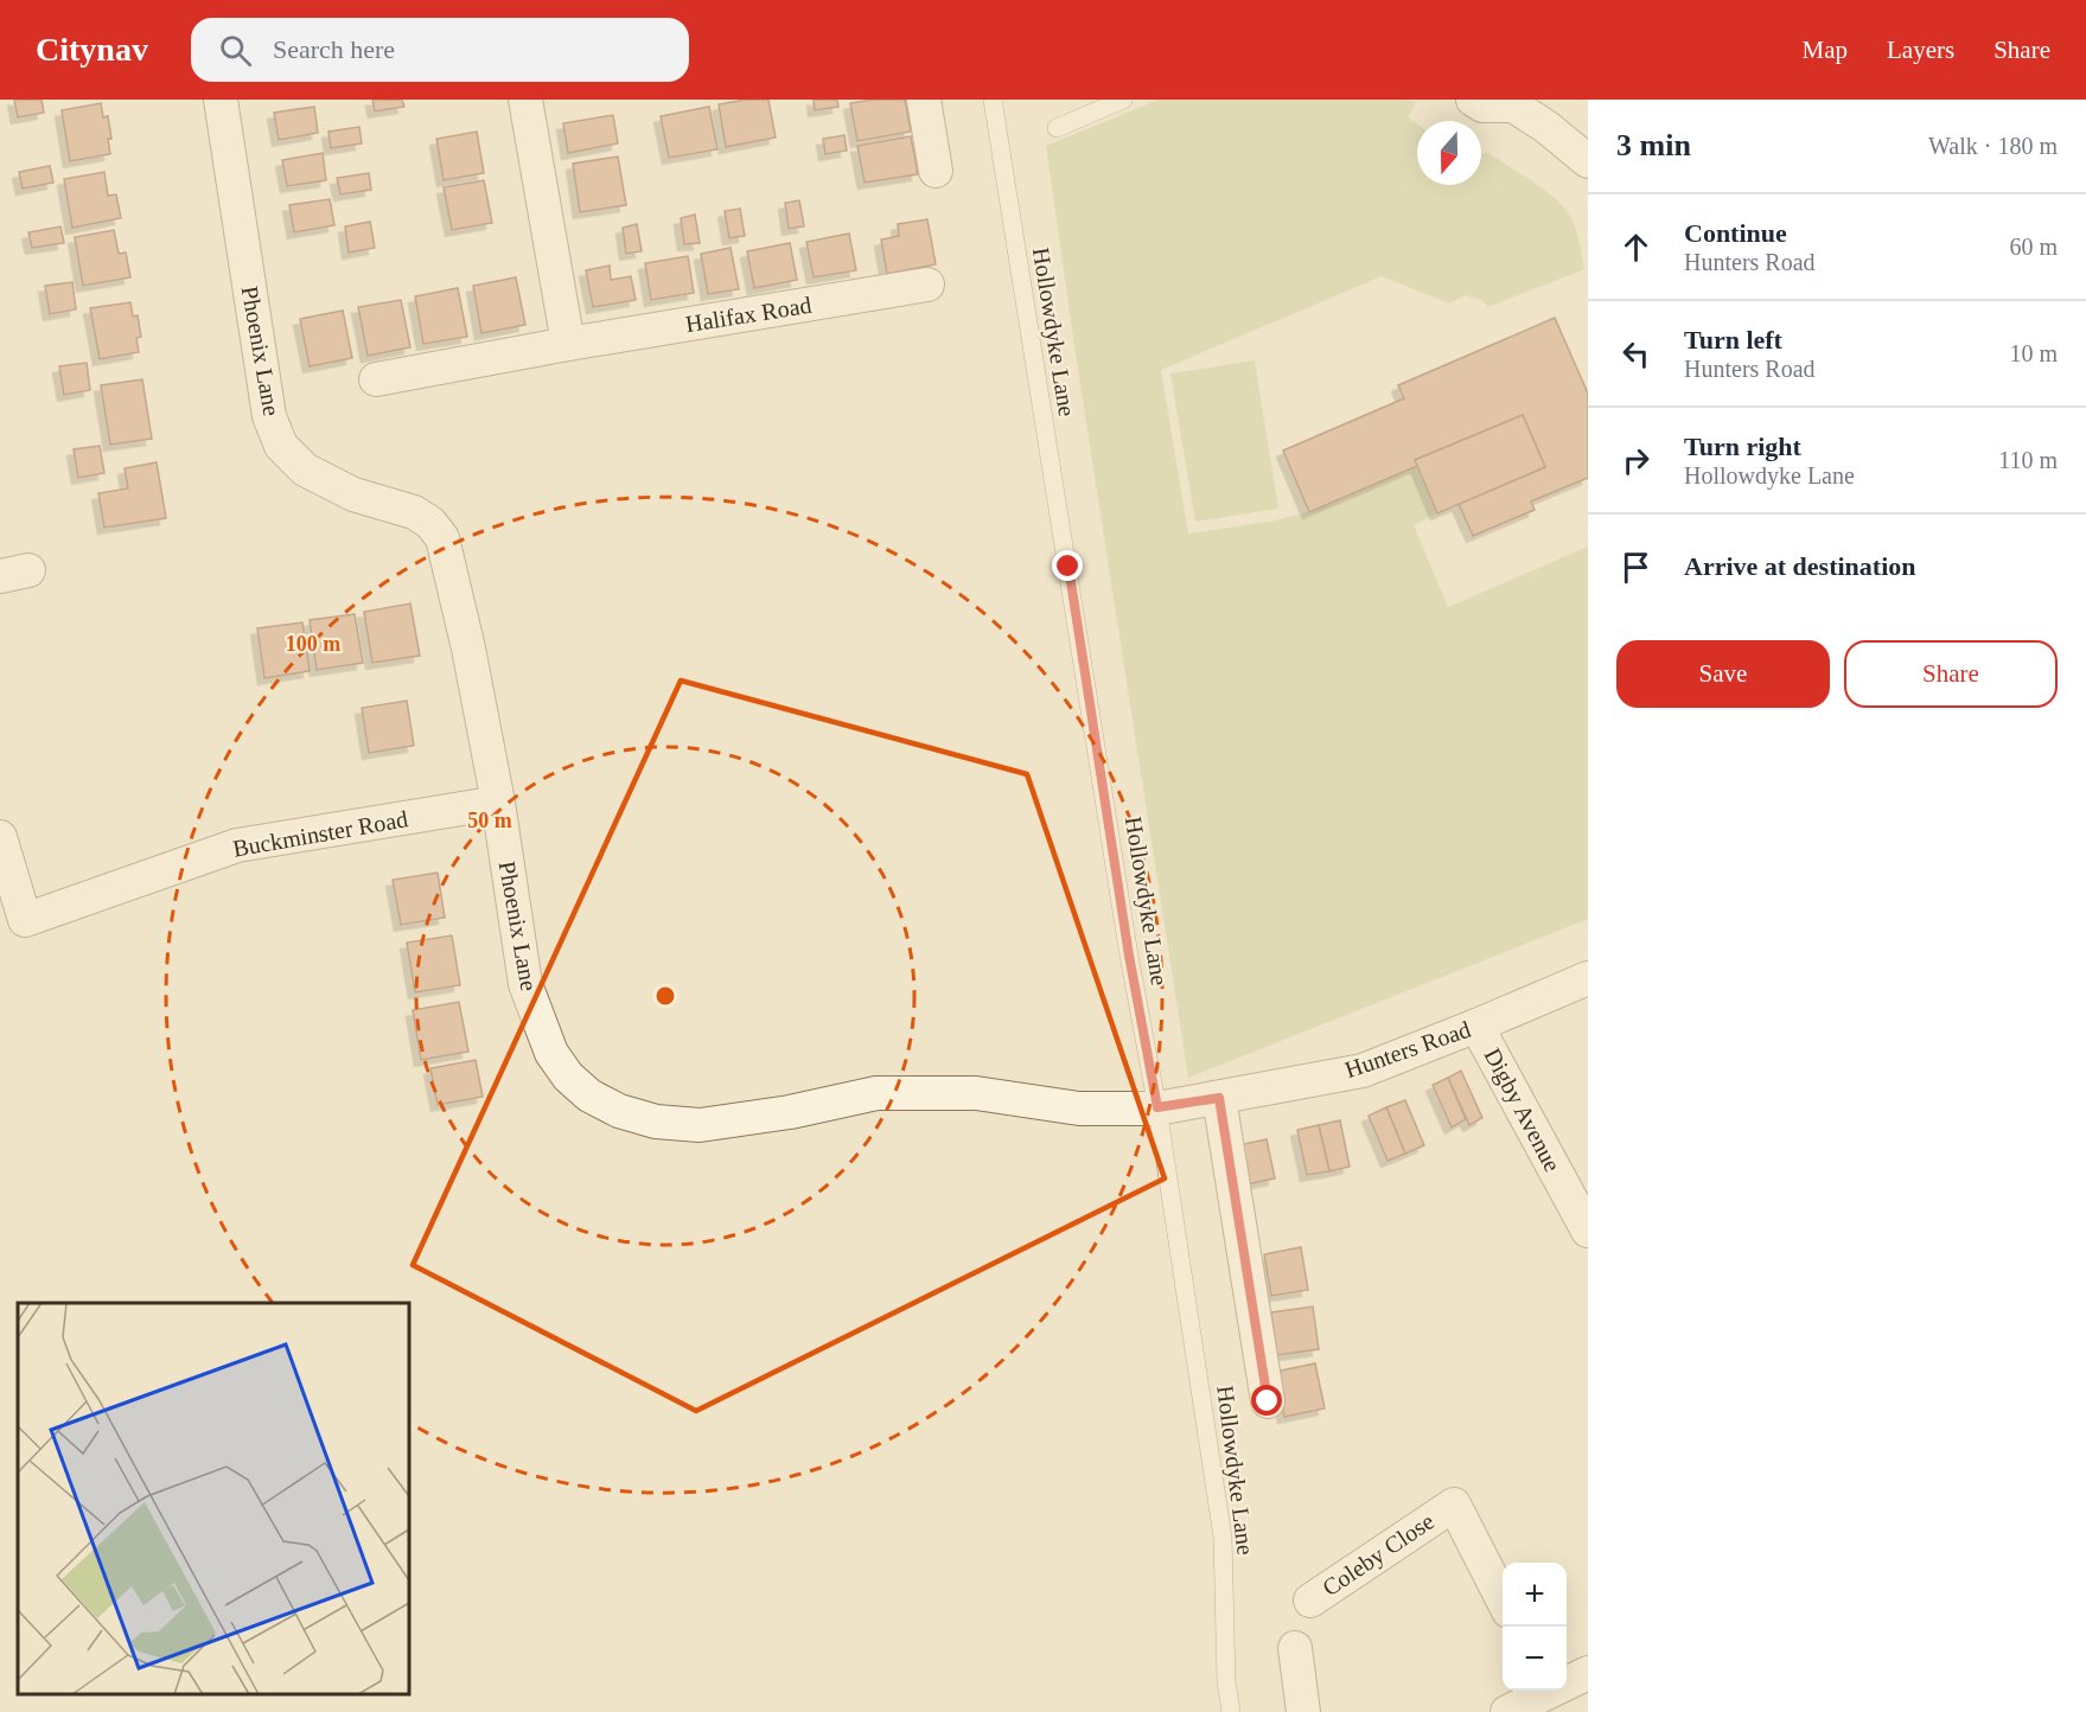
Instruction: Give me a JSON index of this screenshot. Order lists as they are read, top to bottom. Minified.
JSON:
{"streets":{"street":["Halifax Road","Phoenix Lane","Buckminster Road","Hunters Road","Digby Avenue","Coleby Close"],"lane":["Hollowdyke Lane"]},"crossings":[["Hollowdyke Lane","Phoenix Lane"],["Hollowdyke Lane","Hunters Road"],["Phoenix Lane","Buckminster Road"],["Phoenix Lane","Hunters Road"],["Hunters Road","Digby Avenue"]],"north":"bottom","page":{"header":"Citynav","search":"Search here","nav":["Map","Layers","Share"],"heading":["3 min","Walk · 180 m"],"list":[["Continue","Hunters Road","60 m"],["Turn left","Hunters Road","10 m"],["Turn right","Hollowdyke Lane","110 m"],"Arrive at destination"],"buttons":["Save","Share"],"map_buttons":["+","−"]},"rings":["100 m","50 m"]}
